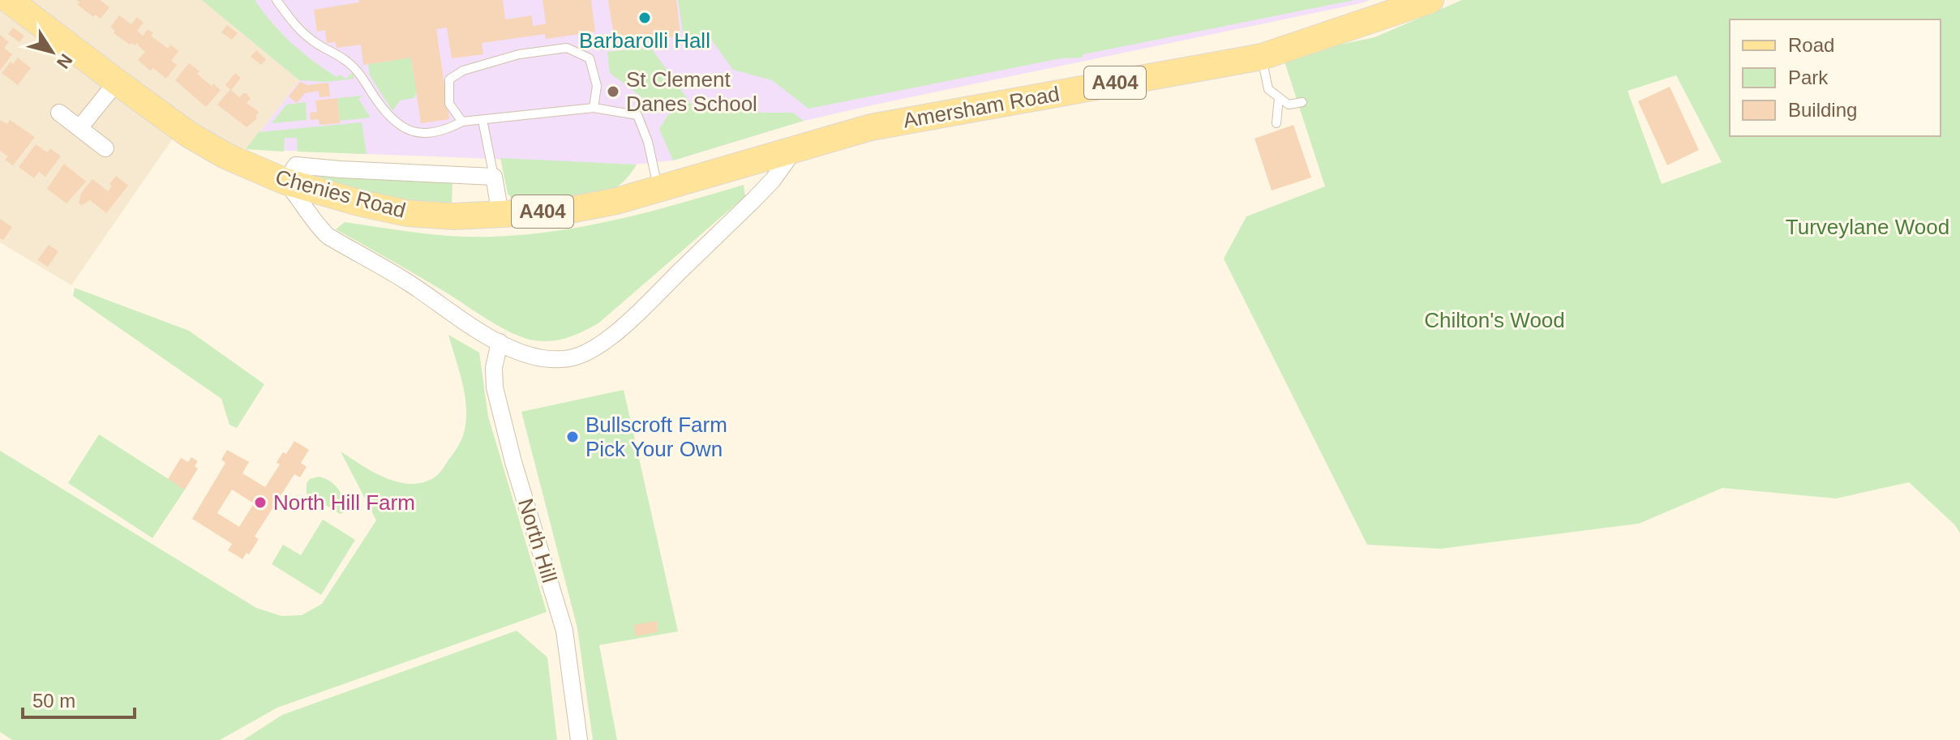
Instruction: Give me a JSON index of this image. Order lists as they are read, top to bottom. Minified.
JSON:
{"streets":{"main road":["A404","Amersham Road","Chenies Road"],"street":["North Hill"]},"crossings":[["Amersham Road","Chenies Road"]],"parks":["Turveylane Wood","Chilton's Wood"],"places":["Barbarolli Hall","St Clement Danes School","Bullscroft Farm Pick Your Own","North Hill Farm"],"legend":["Road","Park","Building"],"scale_bar":"50 m","north":"bottom right"}
